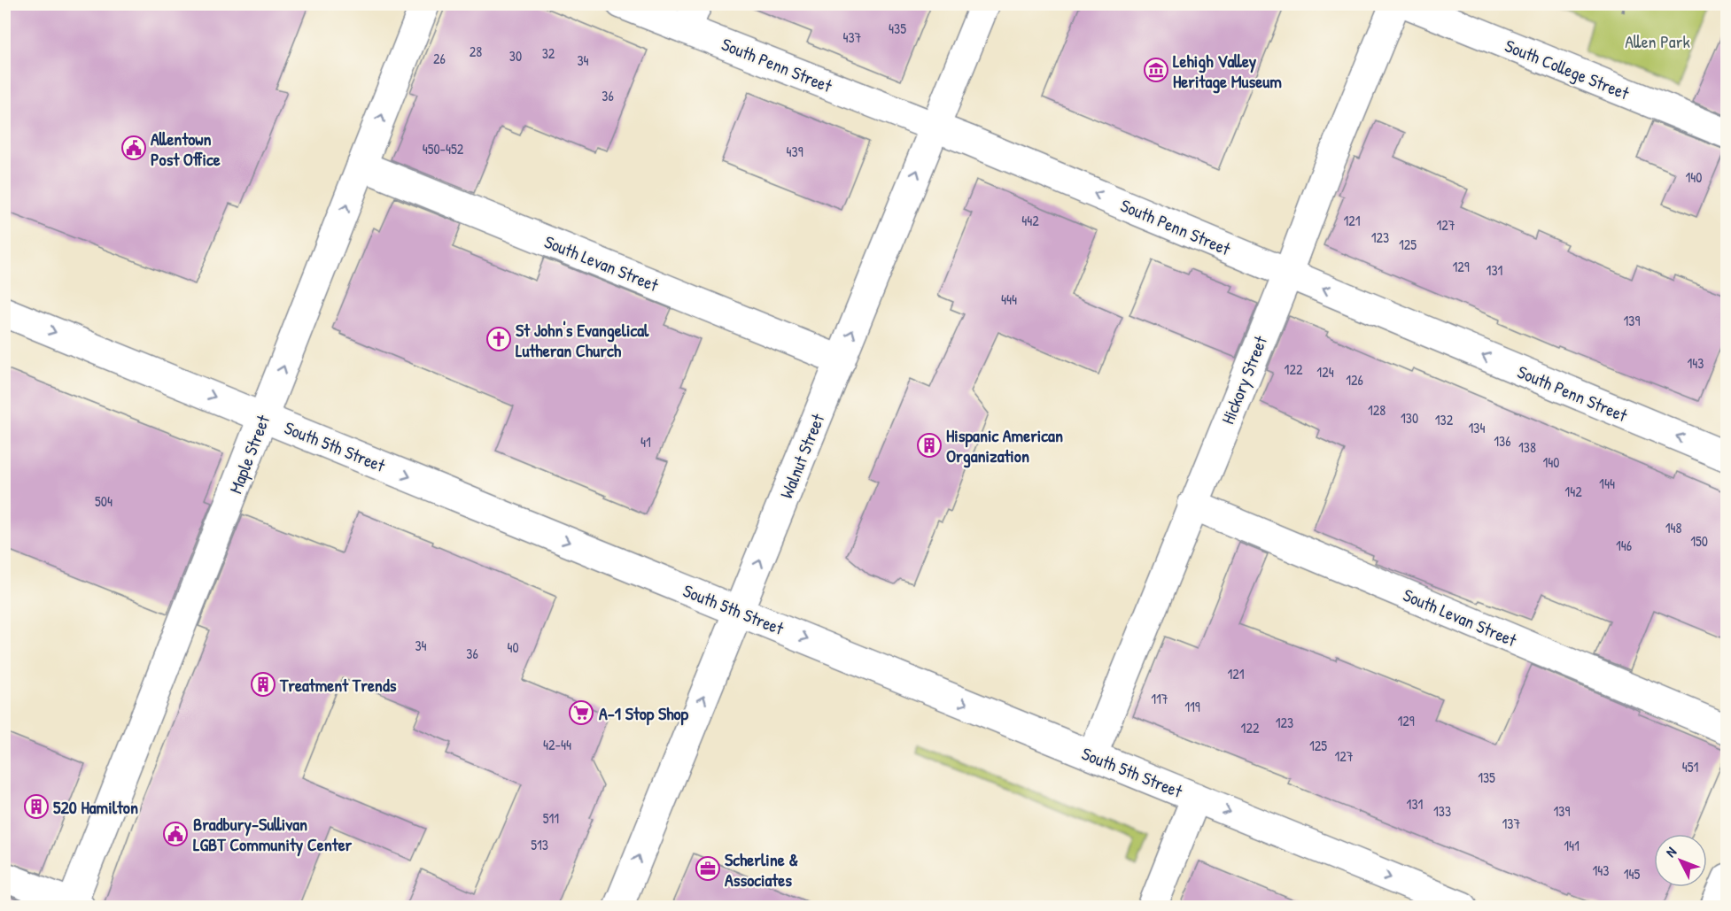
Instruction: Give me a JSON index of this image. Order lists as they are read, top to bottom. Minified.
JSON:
{"streets":{"street":["South Penn Street","South College Street","South Levan Street","Hickory Street","South 5th Street","Maple Street","Walnut Street"]},"crossings":[["South Penn Street","Hickory Street"],["South Penn Street","Walnut Street"],["South Levan Street","Hickory Street"],["South Levan Street","Maple Street"],["South Levan Street","Walnut Street"],["Hickory Street","South 5th Street"],["South 5th Street","Maple Street"],["South 5th Street","Walnut Street"]],"one_way":["South Penn Street","South 5th Street","Maple Street","Walnut Street"],"parks":["Allen Park"],"places":{"museum":["Lehigh Valley Heritage Museum"],"public building":["Allentown Post Office","Bradbury-Sullivan LGBT Community Center"],"church":["St John's Evangelical Lutheran Church"],"building":["Hispanic American Organization","Treatment Trends","520 Hamilton"],"supermarket":["A-1 Stop Shop"],"office":["Scherline & Associates"]},"house_numbers":["435","437","28","32","30","26","34","36","450-452","439","140","442","121","127","123","125","129","131","444","139","143","122","124","126","128","130","132","134","136","41","138","140","144","142","504","148","150","146","34","40","36","121","117","119","129","123","122","42-44","125","127","451","135","131","133","139","511","137","513","141","143","145"],"north":"top left"}
